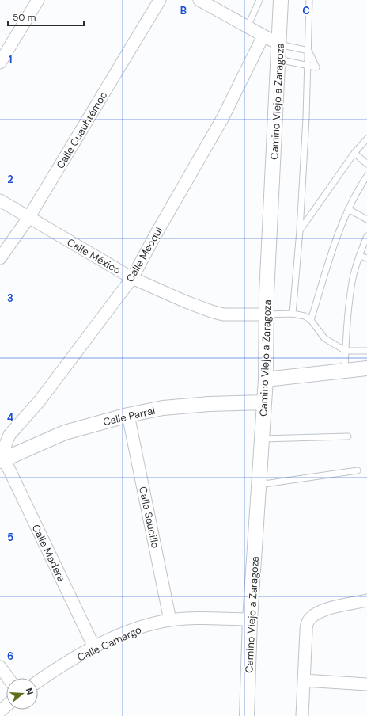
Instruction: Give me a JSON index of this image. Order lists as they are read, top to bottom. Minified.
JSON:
{"streets":{"street":["Camino Viejo a Zaragoza","Calle Cuauhtémoc","Calle Meoqui","Calle México","Calle Parral","Calle Saucillo","Calle Madera","Calle Camargo"]},"crossings":[["Camino Viejo a Zaragoza","Calle México"],["Camino Viejo a Zaragoza","Calle Parral"],["Camino Viejo a Zaragoza","Calle Camargo"],["Calle Cuauhtémoc","Calle México"],["Calle Meoqui","Calle México"],["Calle Meoqui","Calle Parral"],["Calle Meoqui","Calle Madera"],["Calle Parral","Calle Saucillo"],["Calle Parral","Calle Madera"],["Calle Saucillo","Calle Camargo"],["Calle Madera","Calle Camargo"]],"scale_bar":"50 m","north":"right","grid":{"columns":["B","C"],"rows":["1","2","3","4","5","6"]}}
